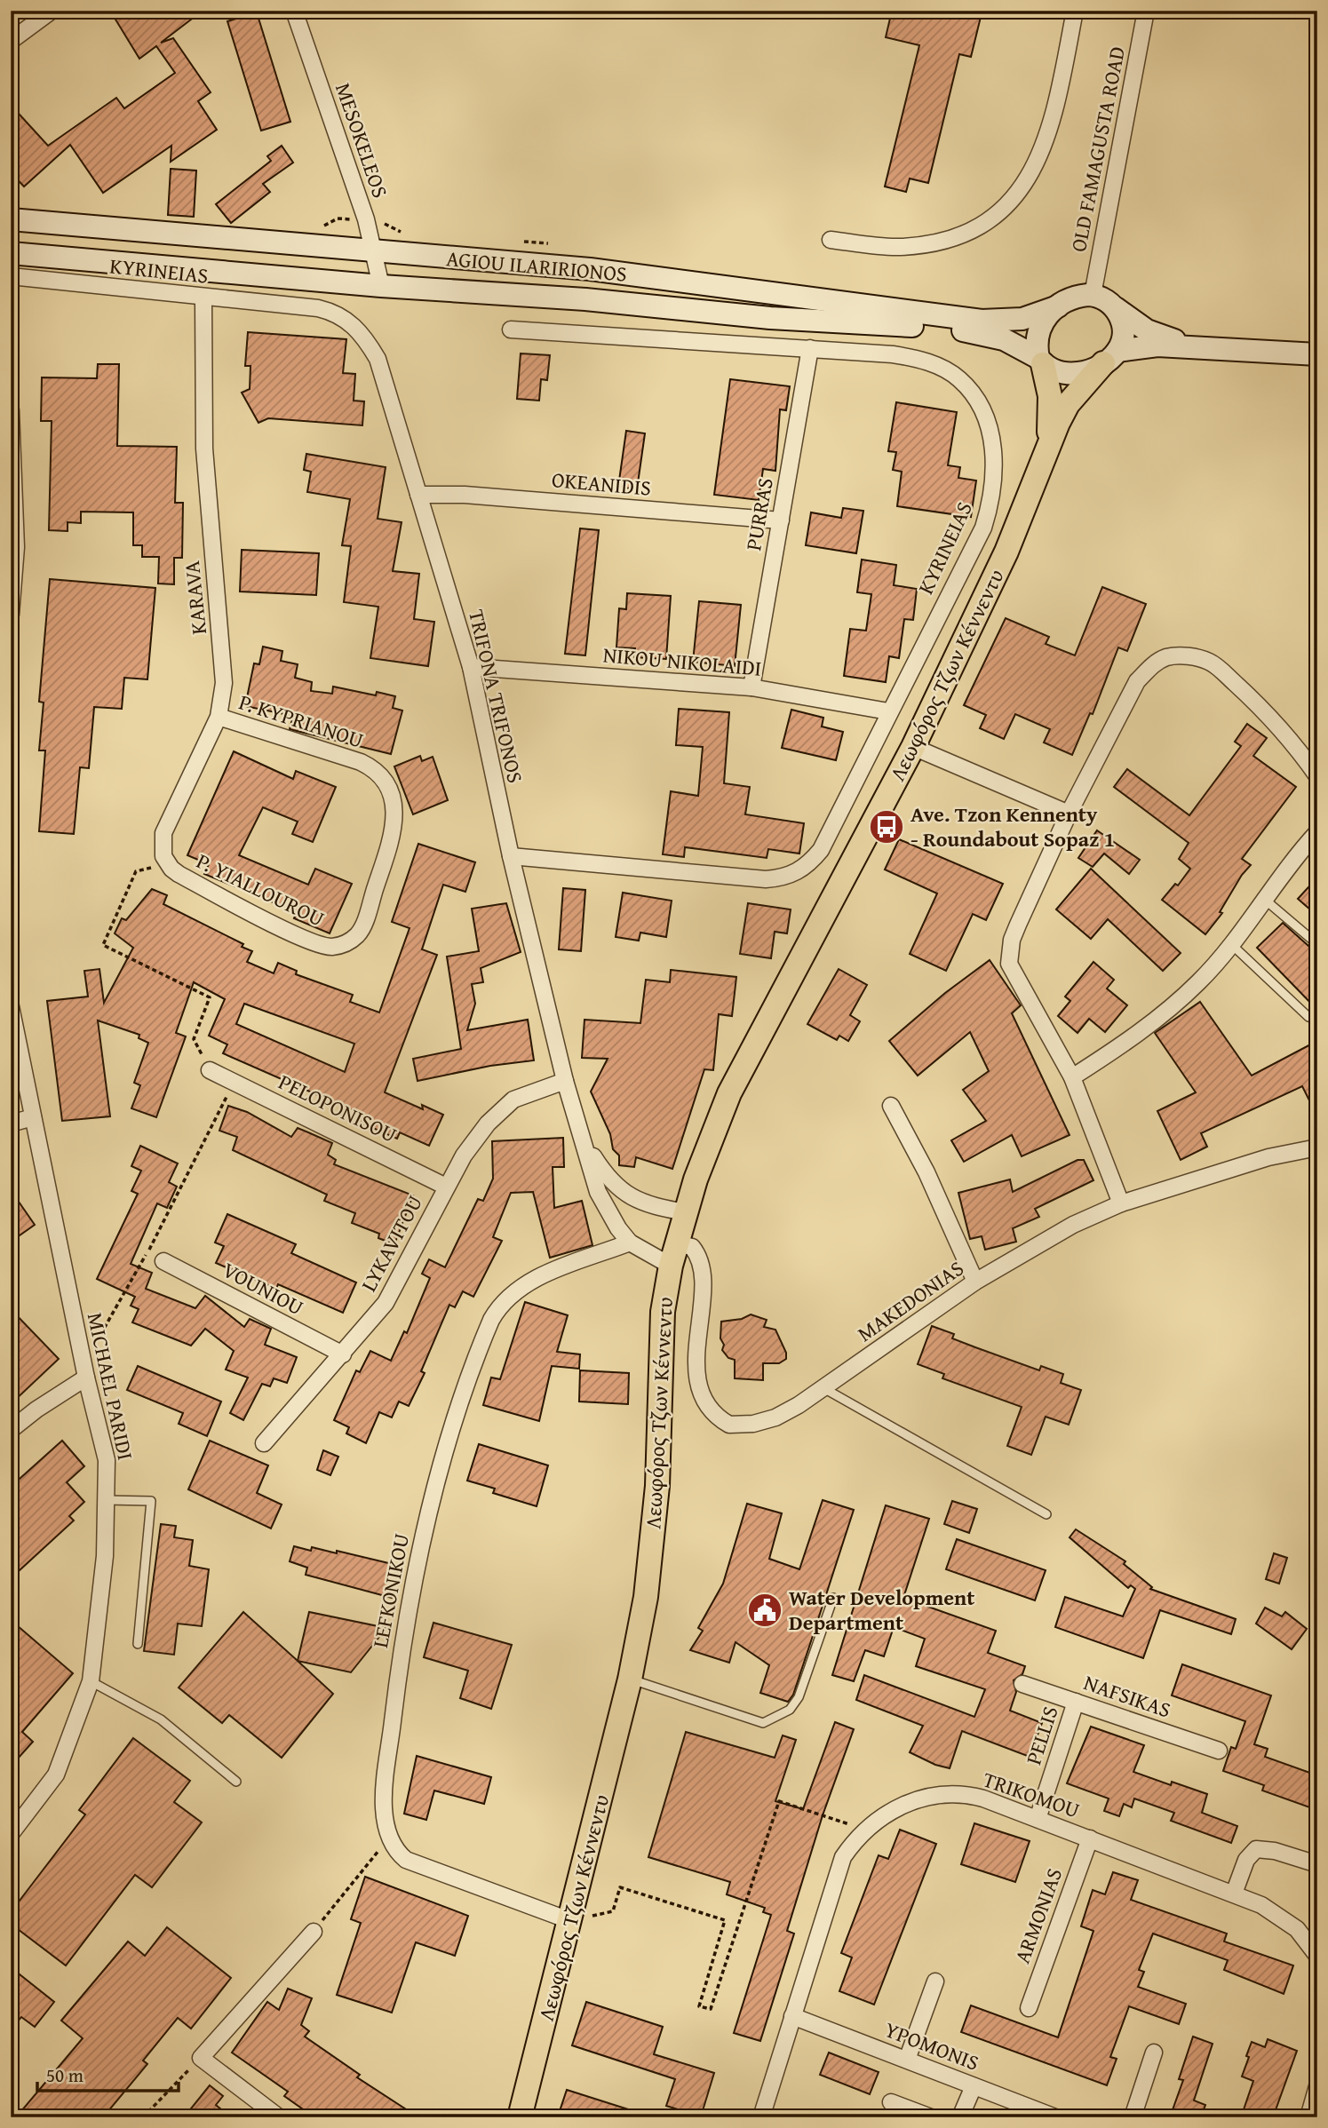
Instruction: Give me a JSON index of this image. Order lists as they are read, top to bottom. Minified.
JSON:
{"streets":{"main road":["AGIOU ILARIRIONOS","Λεωφόρος Τζων Κέννεντυ"],"street":["MESOKELEOS","OLD FAMAGUSTA ROAD","KYRINEIAS","OKEANIDIS","PURRAS","KARAVA","NIKOU NIKOLAIDI","TRIFONA TRIFONOS","P. KYPRIANOU","P. YIALLOUROU","PELOPONISOU","LYKAVITOU","VOUNIOU","MAKEDONIAS","MICHAEL PARIDI","LEFKONIKOU","NAFSIKAS","PELLIS","TRIKOMOU","ARMONIAS","YPOMONIS"]},"crossings":[["MESOKELEOS","AGIOU ILARIRIONOS"],["OLD FAMAGUSTA ROAD","AGIOU ILARIRIONOS"],["OLD FAMAGUSTA ROAD","Λεωφόρος Τζων Κέννεντυ"],["AGIOU ILARIRIONOS","Λεωφόρος Τζων Κέννεντυ"],["KYRINEIAS","PURRAS"],["KYRINEIAS","KARAVA"],["KYRINEIAS","NIKOU NIKOLAIDI"],["KYRINEIAS","TRIFONA TRIFONOS"],["OKEANIDIS","PURRAS"],["OKEANIDIS","TRIFONA TRIFONOS"],["PURRAS","NIKOU NIKOLAIDI"],["KARAVA","P. KYPRIANOU"],["KARAVA","P. YIALLOUROU"],["NIKOU NIKOLAIDI","TRIFONA TRIFONOS"],["Λεωφόρος Τζων Κέννεντυ","TRIFONA TRIFONOS"],["Λεωφόρος Τζων Κέννεντυ","MAKEDONIAS"],["Λεωφόρος Τζων Κέννεντυ","LEFKONIKOU"],["TRIFONA TRIFONOS","LYKAVITOU"],["TRIFONA TRIFONOS","MAKEDONIAS"],["TRIFONA TRIFONOS","LEFKONIKOU"],["P. KYPRIANOU","P. YIALLOUROU"],["PELOPONISOU","LYKAVITOU"],["LYKAVITOU","VOUNIOU"],["NAFSIKAS","PELLIS"],["PELLIS","TRIKOMOU"],["TRIKOMOU","ARMONIAS"],["TRIKOMOU","YPOMONIS"]],"places":{"bus stop":["Ave. Tzon Kennenty - Roundabout Sopaz 1"],"public building":["Water Development Department"]},"scale_bar":"50 m"}
